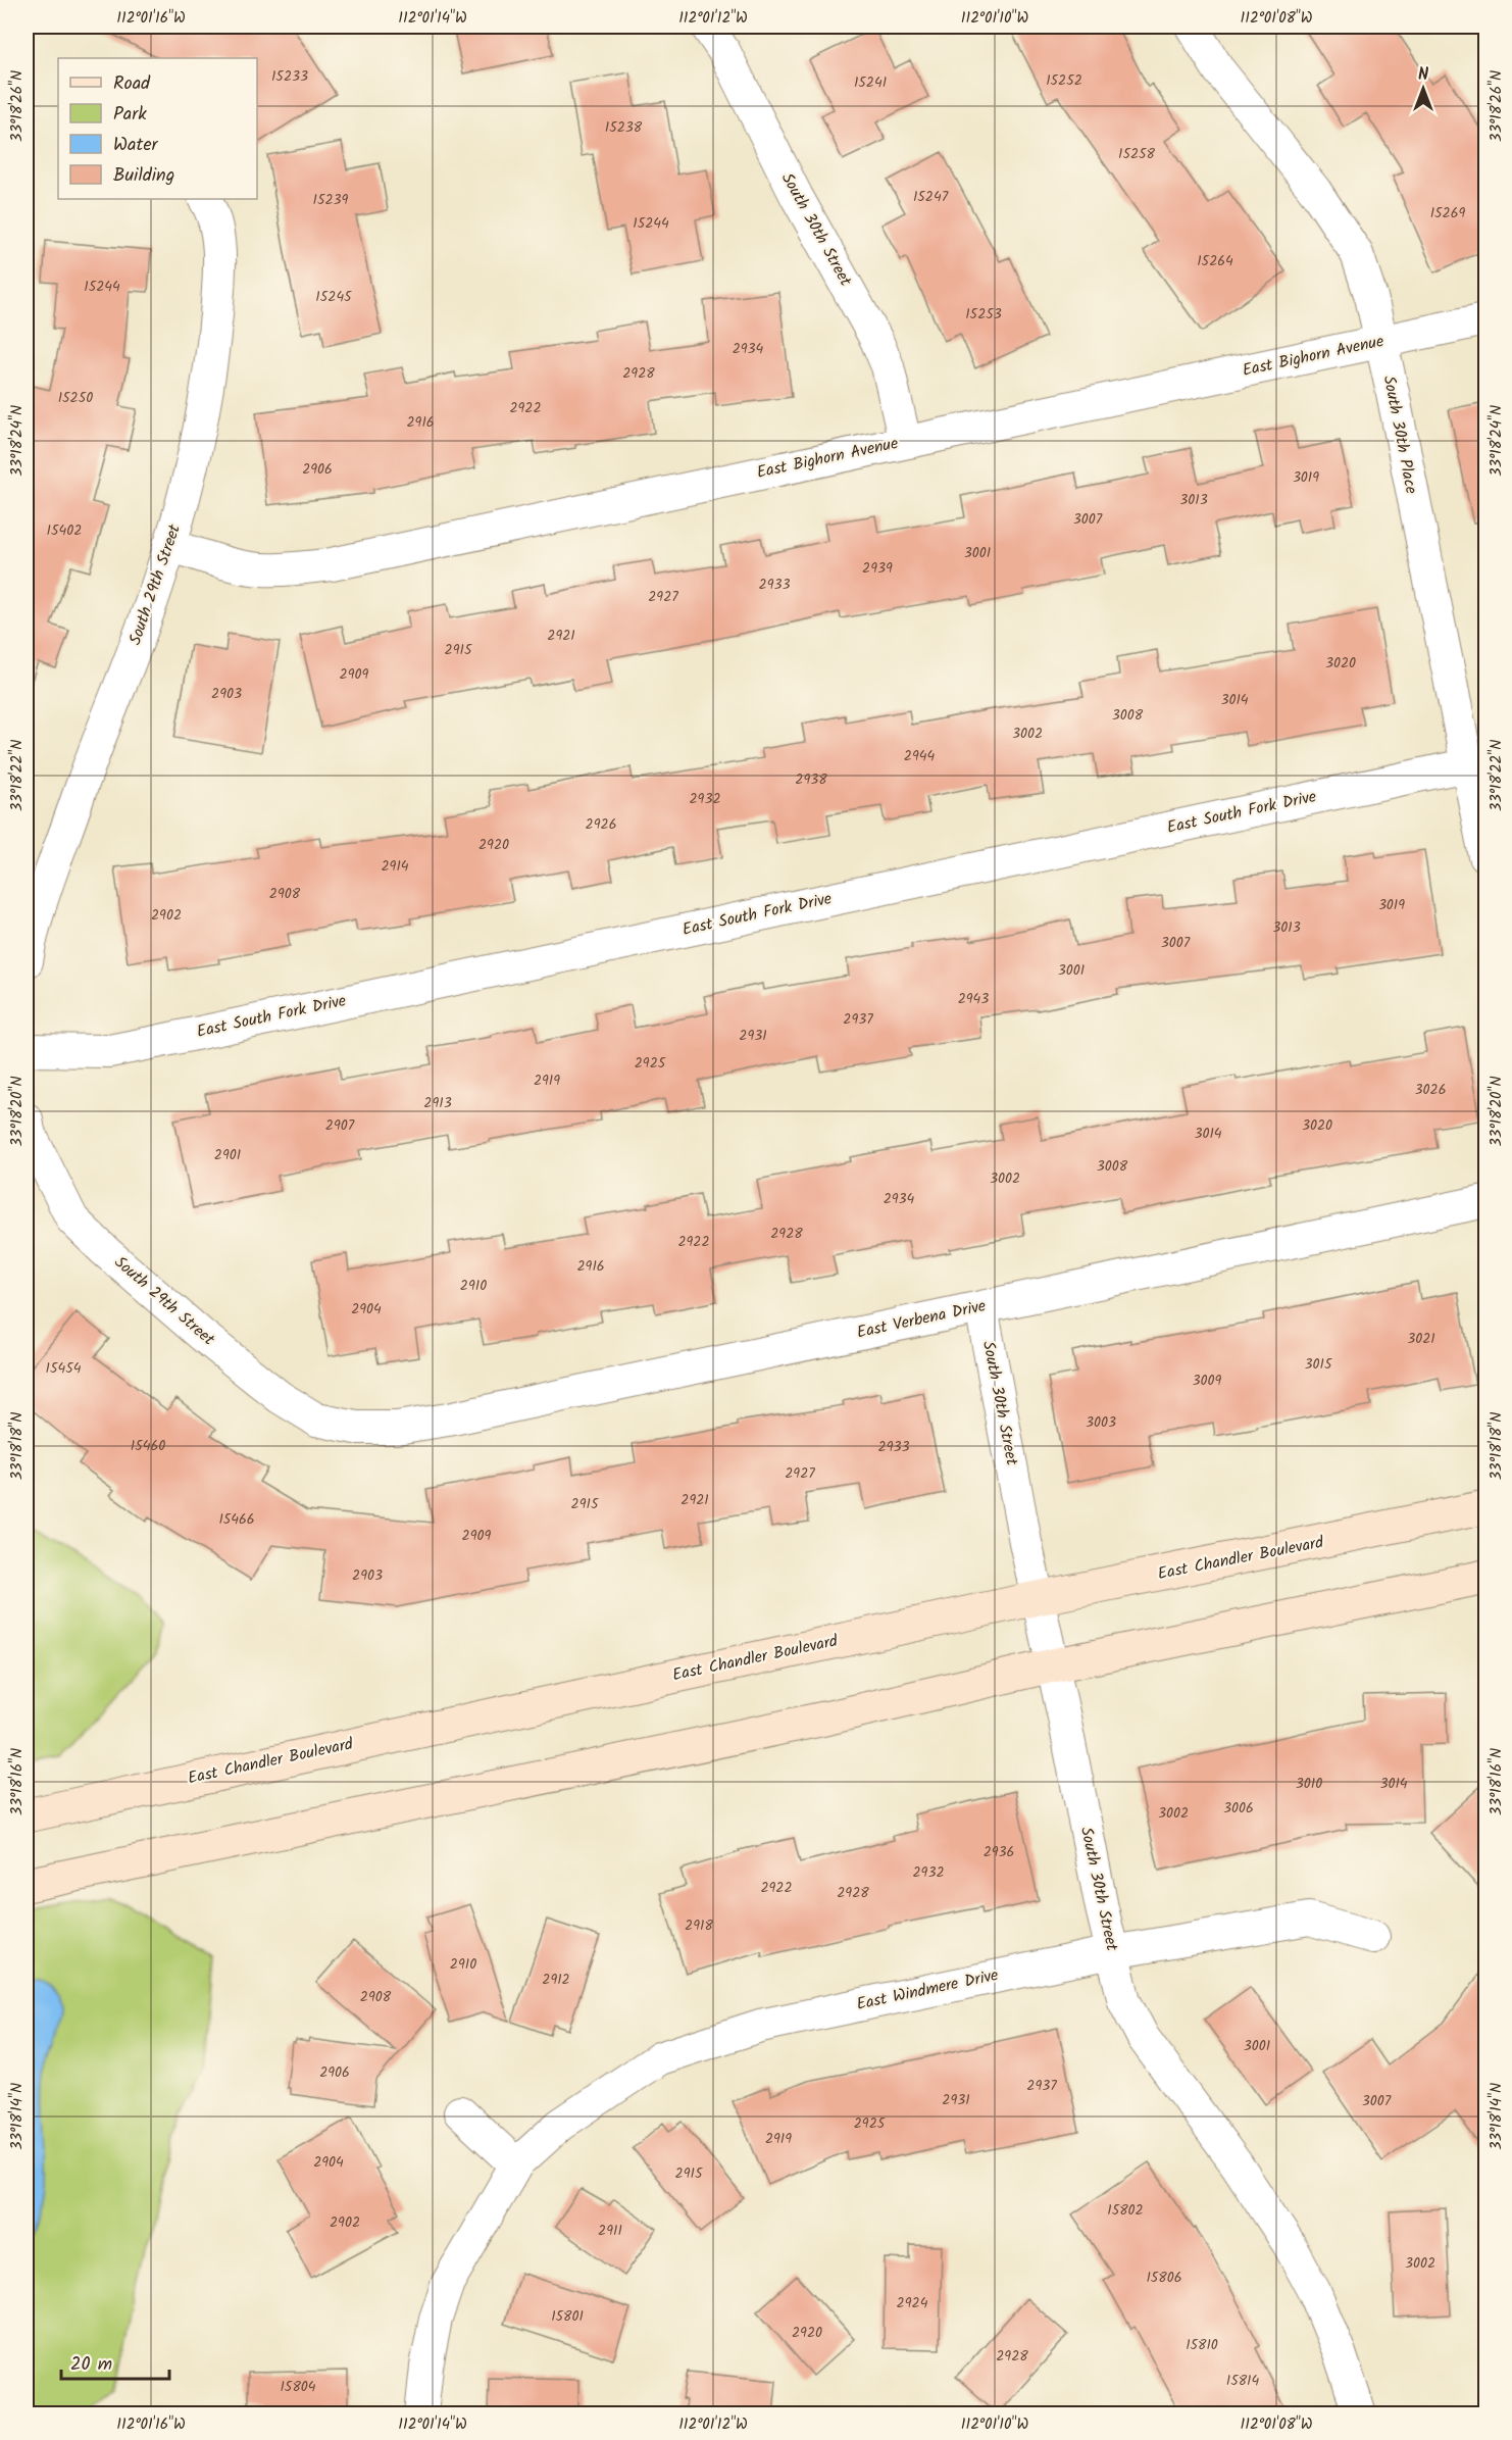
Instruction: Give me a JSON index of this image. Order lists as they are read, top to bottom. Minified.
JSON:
{"streets":{"main road":["East Chandler Boulevard"],"street":["South 30th Street","East Bighorn Avenue","South 30th Place","South 29th Street","East South Fork Drive","East Verbena Drive","East Windmere Drive"]},"crossings":[["South 30th Street","East Bighorn Avenue"],["South 30th Street","East Verbena Drive"],["South 30th Street","East Chandler Boulevard"],["South 30th Street","East Windmere Drive"],["East Bighorn Avenue","South 30th Place"],["East Bighorn Avenue","South 29th Street"],["South 30th Place","East South Fork Drive"],["South 29th Street","East Verbena Drive"]],"house_numbers":["15233","15252","15241","15238","15258","15247","15239","15269","15244","15264","15244","15245","15253","2934","2928","15250","2922","2916","2906","3019","3013","3007","15402","3001","2939","2933","2927","2921","2915","3020","2909","2903","3014","3008","3002","2944","2938","2932","2926","2920","2914","2908","3019","2902","3013","3007","3001","2943","2937","2931","2925","2919","3026","2913","2907","3020","3014","2901","3008","3002","2934","2928","2922","2916","2910","2904","3021","3015","15454","3009","3003","15460","2933","2927","2921","2915","15466","2909","2903","3010","3014","3006","3002","2936","2932","2922","2928","2918","2910","2912","2908","3001","2906","2937","2931","3007","2925","2919","2904","2915","15802","2902","2911","3002","15806","2924","15801","2920","15810","2928","15814","15804"],"legend":["Road","Park","Water","Building"],"scale_bar":"20 m","north":"top","coordinates":["112°01'16\"W","112°01'14\"W","112°01'12\"W","112°01'10\"W","112°01'08\"W","33°18'26\"N","33°18'24\"N","33°18'22\"N","33°18'20\"N","33°18'18\"N","33°18'16\"N","33°18'14\"N"]}
